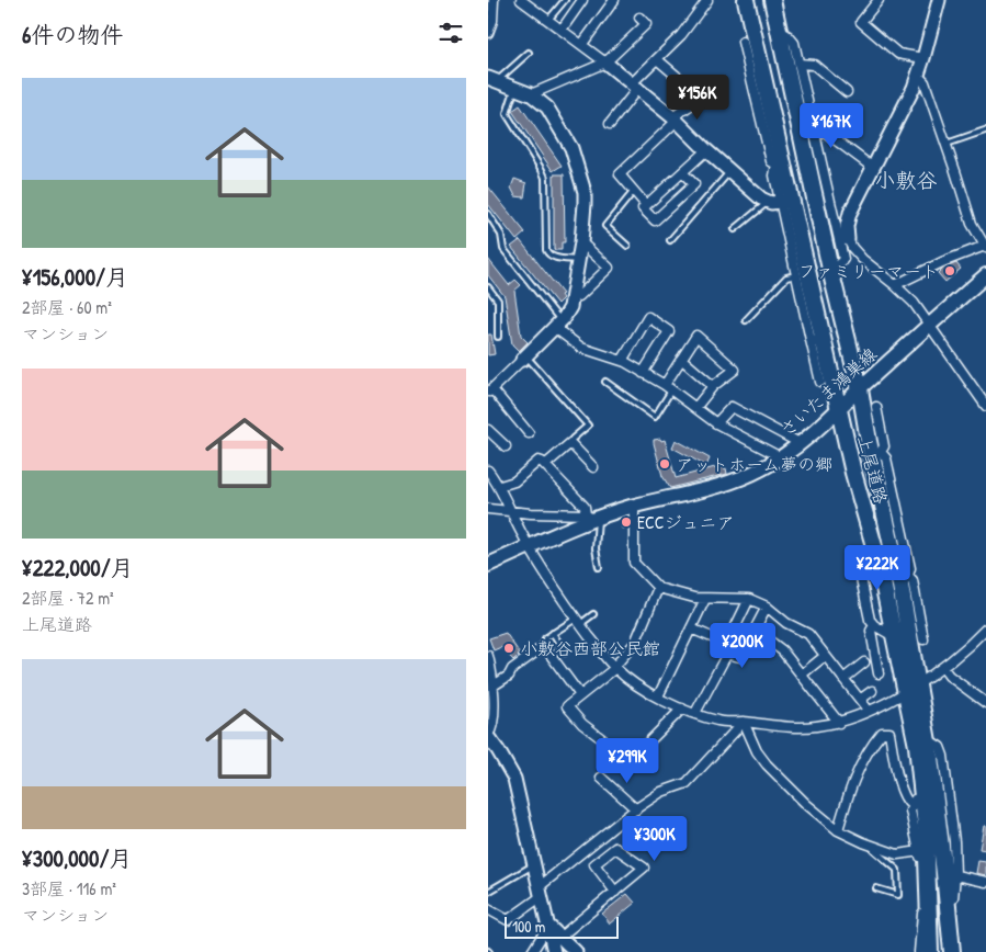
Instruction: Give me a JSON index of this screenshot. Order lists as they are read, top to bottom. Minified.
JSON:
{"streets":{"highway":["上尾道路"],"main road":["さいたま鴻巣線"]},"crossings":[["さいたま鴻巣線","上尾道路"]],"districts":["小敷谷"],"places":["ファミリーマート","アットホーム夢の郷","ECCジュニア","小敷谷西部公民館"],"scale_bar":"100 m","page":{"heading":"6件の物件","list":[{"name":"¥156,000/月","note":"2部屋 · 60 m² · マンション"},{"name":"¥222,000/月","note":"2部屋 · 72 m² · 上尾道路"},{"name":"¥300,000/月","note":"3部屋 · 116 m² · マンション"}],"price":["¥156K","¥167K","¥222K","¥200K","¥299K","¥300K"],"scale":"100 m"}}
